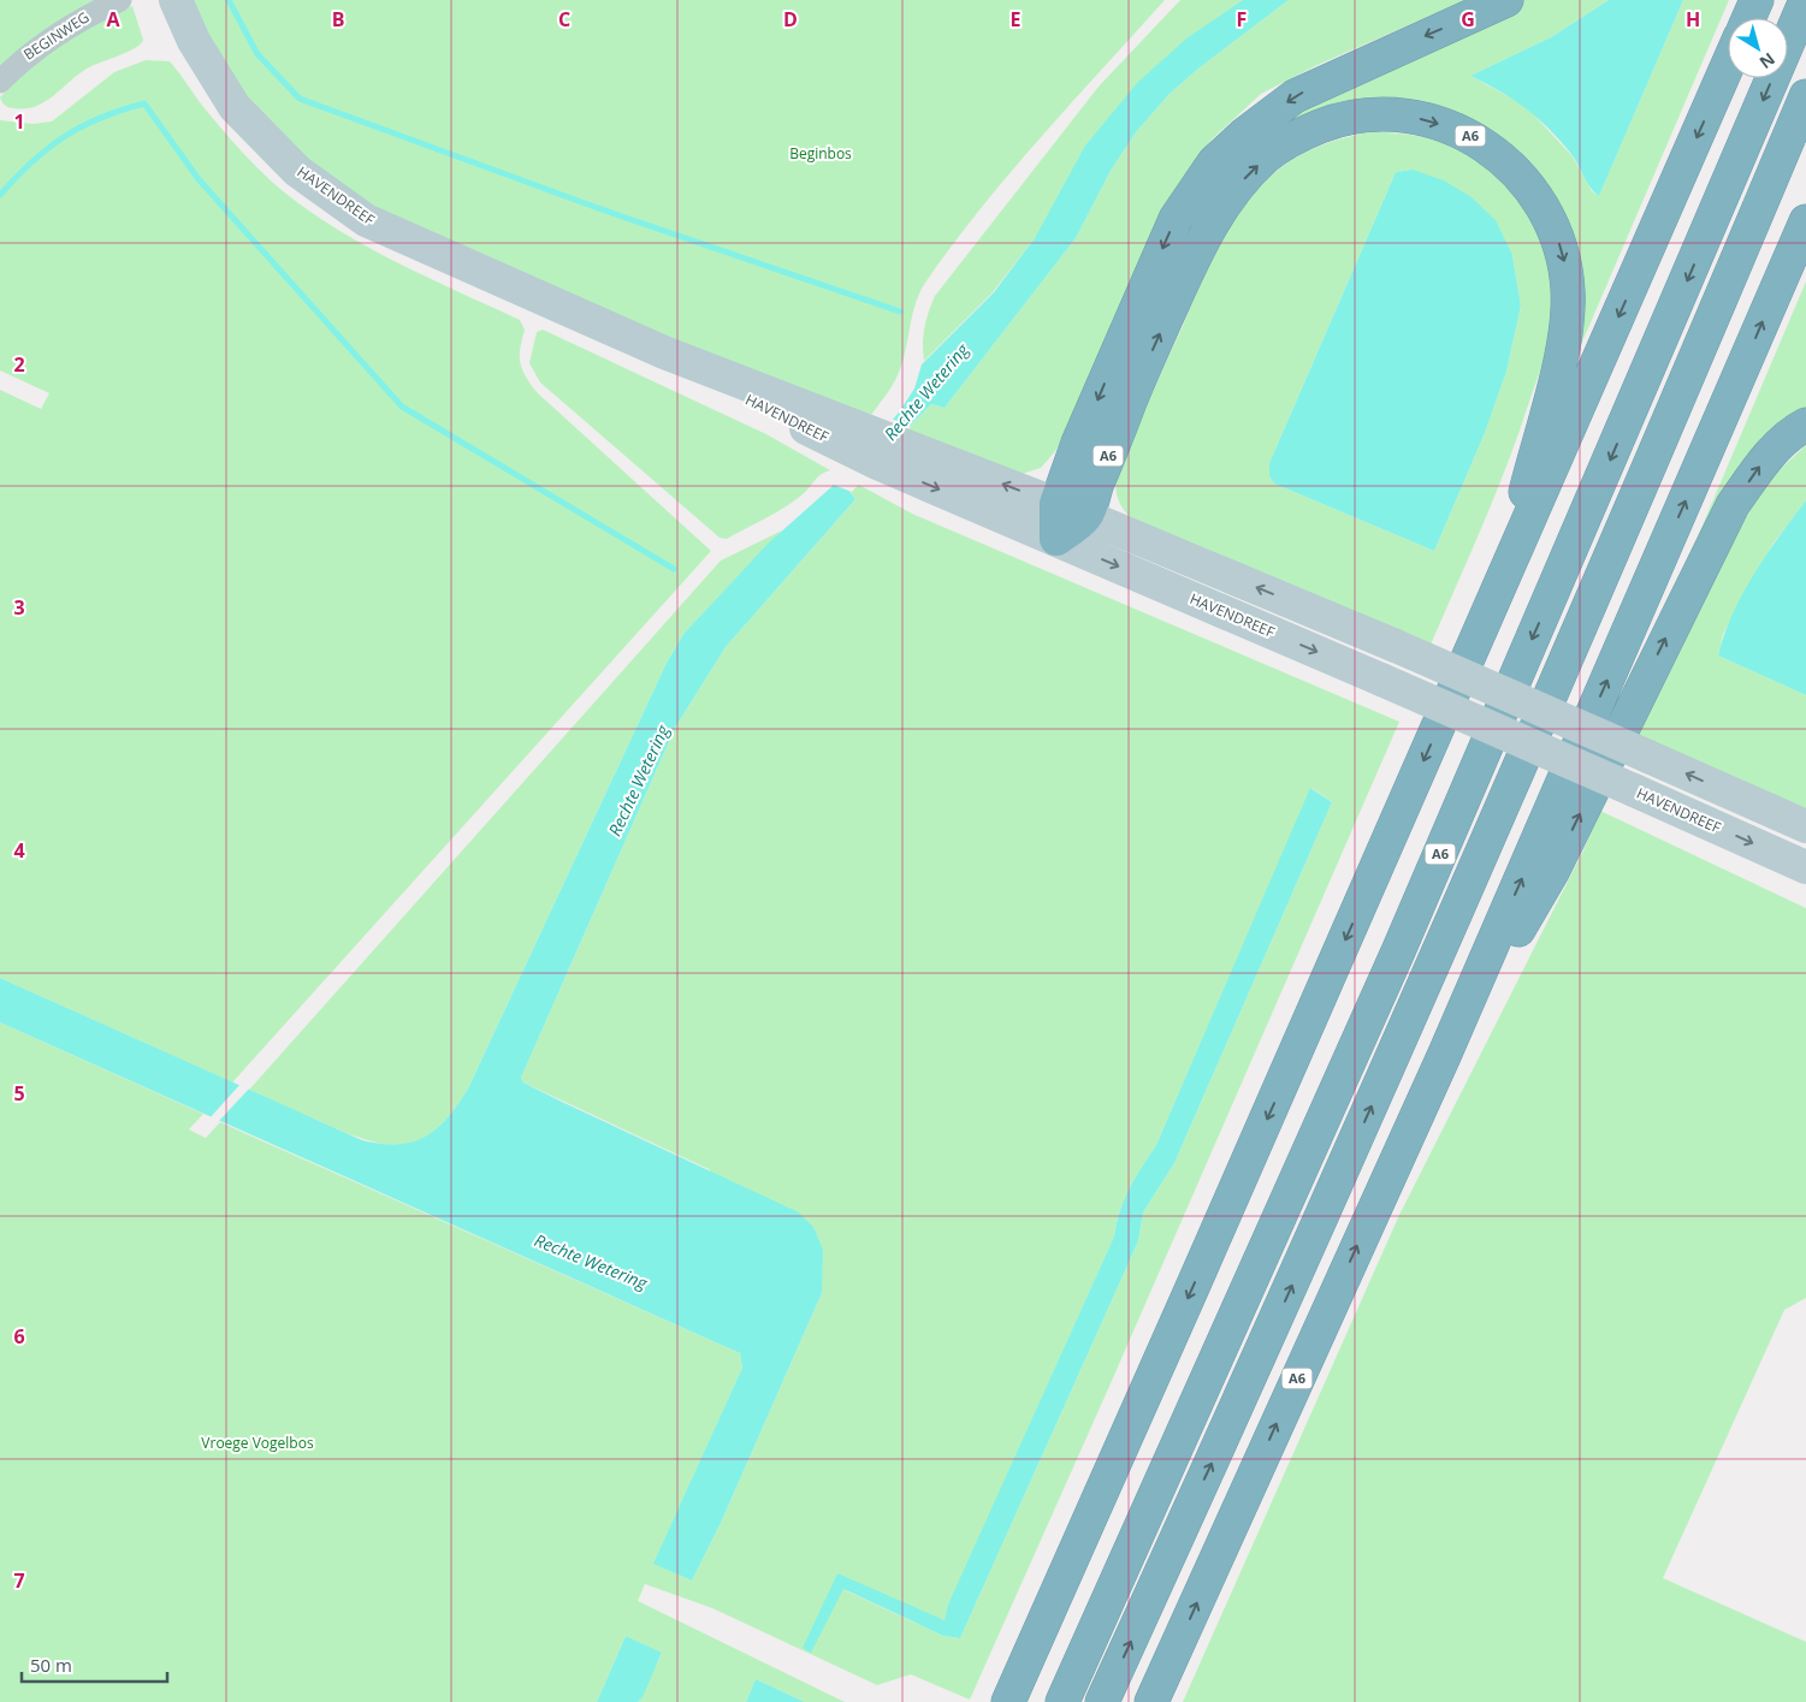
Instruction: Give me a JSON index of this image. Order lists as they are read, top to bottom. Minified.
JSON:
{"streets":{"highway":["A6"],"main road":["HAVENDREEF"],"street":["BEGINWEG"]},"crossings":[["A6","HAVENDREEF"]],"water":["Rechte Wetering"],"parks":["Beginbos","Vroege Vogelbos"],"scale_bar":"50 m","north":"bottom right","grid":{"columns":["A","B","C","D","E","F","G","H"],"rows":["1","2","3","4","5","6","7"]}}
